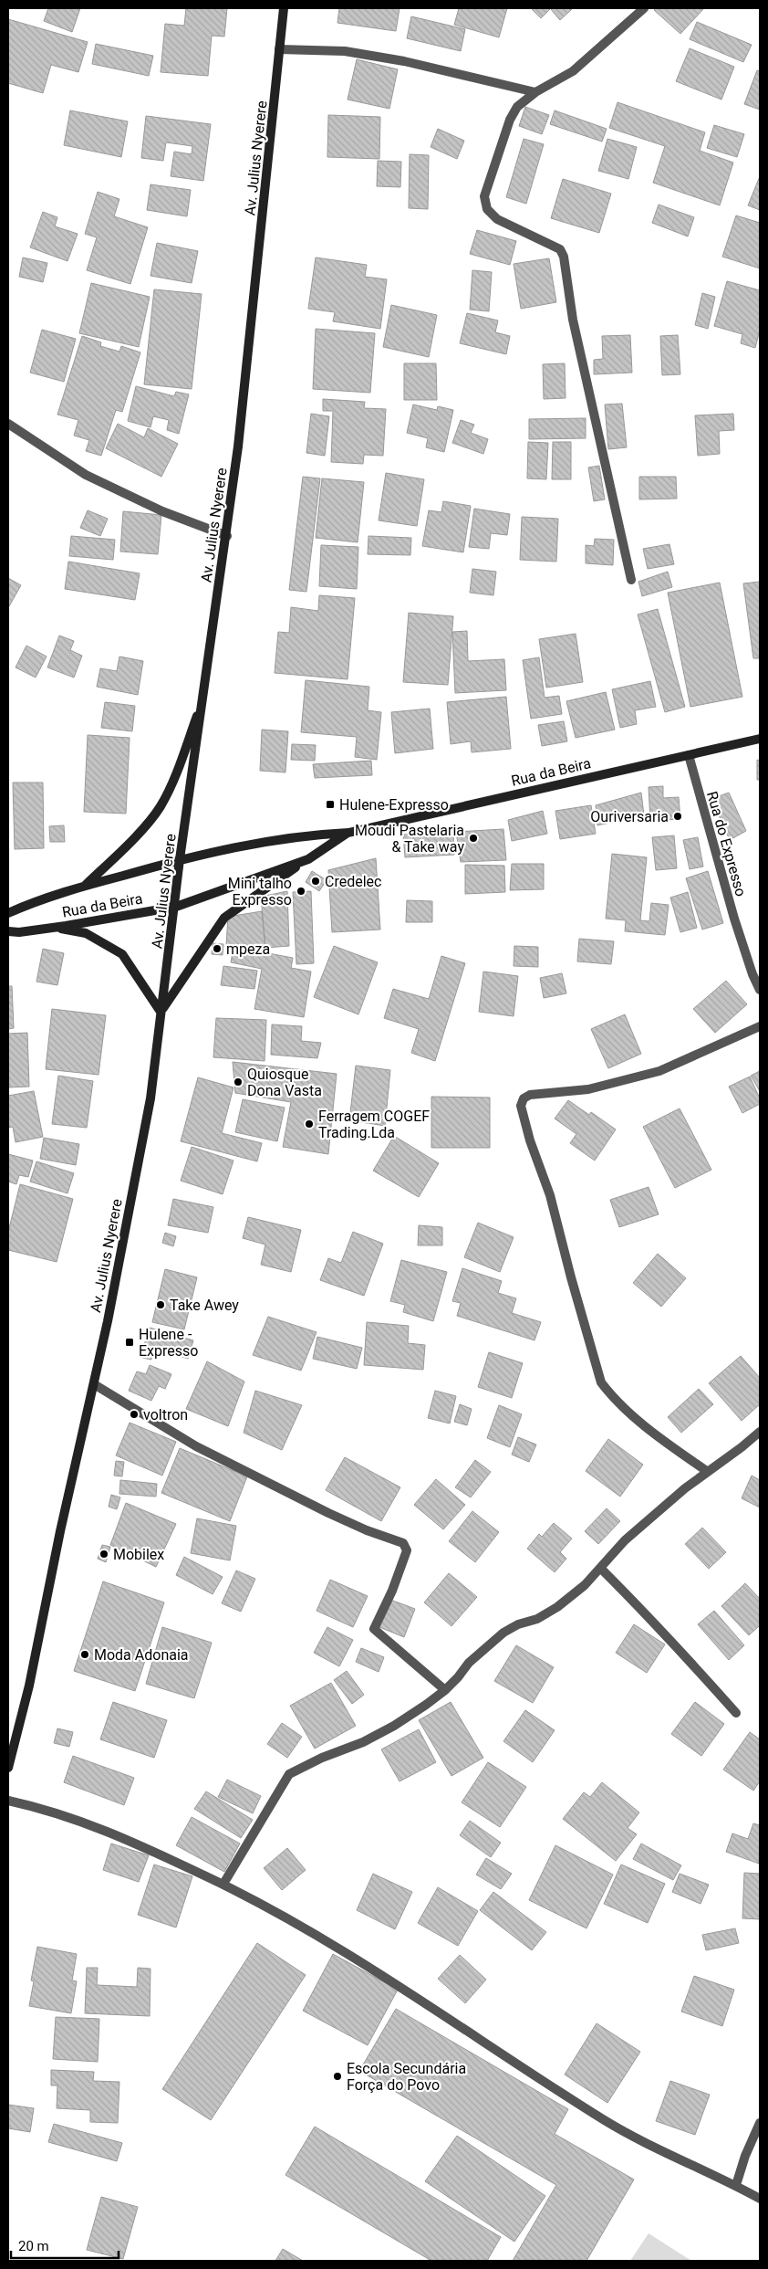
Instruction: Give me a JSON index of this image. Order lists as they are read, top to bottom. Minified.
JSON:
{"streets":{"main road":["Av. Julius Nyerere","Rua da Beira"],"street":["Rua do Expresso"]},"crossings":[["Av. Julius Nyerere","Rua da Beira"],["Rua da Beira","Rua do Expresso"]],"places":{"transit":["Hulene-Expresso","Hulene - Expresso"],"other":["Ouriversaria","Moudi Pastelaria & Take way","Credelec","Mini talho Expresso","mpeza","Quiosque Dona Vasta","Ferragem COGEF Trading.Lda","Take Awey","voltron","Mobilex","Moda Adonaia","Escola Secundária Força do Povo"]},"scale_bar":"20 m"}
